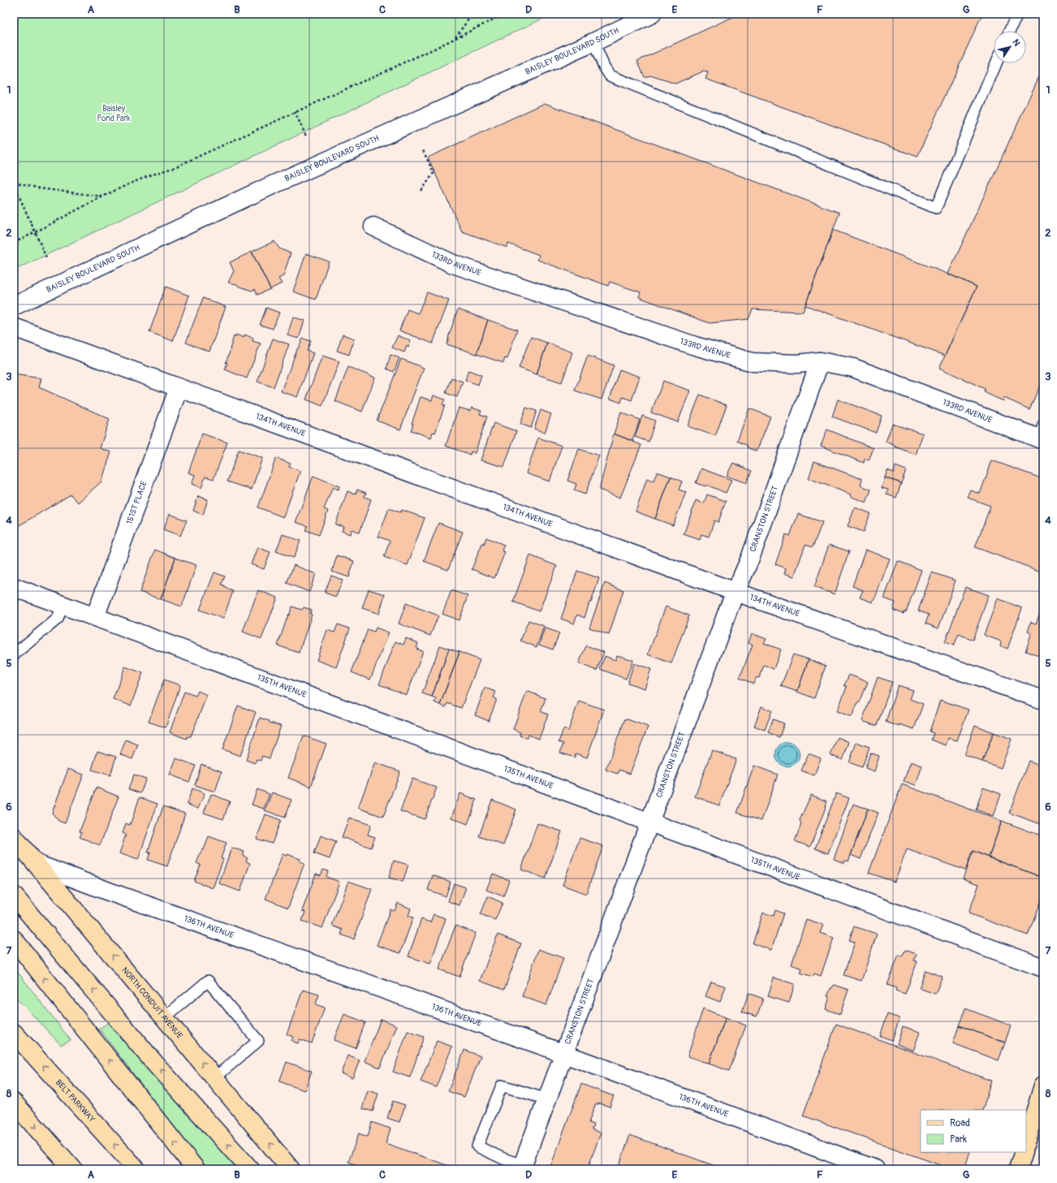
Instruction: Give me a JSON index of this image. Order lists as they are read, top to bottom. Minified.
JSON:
{"streets":{"main road":["NORTH CONDUIT AVENUE","BELT PARKWAY"],"street":["BAISLEY BOULEVARD SOUTH","133RD AVENUE","134TH AVENUE","151ST PLACE","CRANSTON STREET","135TH AVENUE","136TH AVENUE"]},"crossings":[["133RD AVENUE","CRANSTON STREET"],["134TH AVENUE","151ST PLACE"],["134TH AVENUE","CRANSTON STREET"],["151ST PLACE","135TH AVENUE"],["CRANSTON STREET","135TH AVENUE"],["CRANSTON STREET","136TH AVENUE"],["136TH AVENUE","NORTH CONDUIT AVENUE"]],"parks":["Baisley Pond Park"],"legend":["Road","Park"],"north":"top right","grid":{"columns":["A","B","C","D","E","F","G"],"rows":["1","2","3","4","5","6","7","8"]}}
